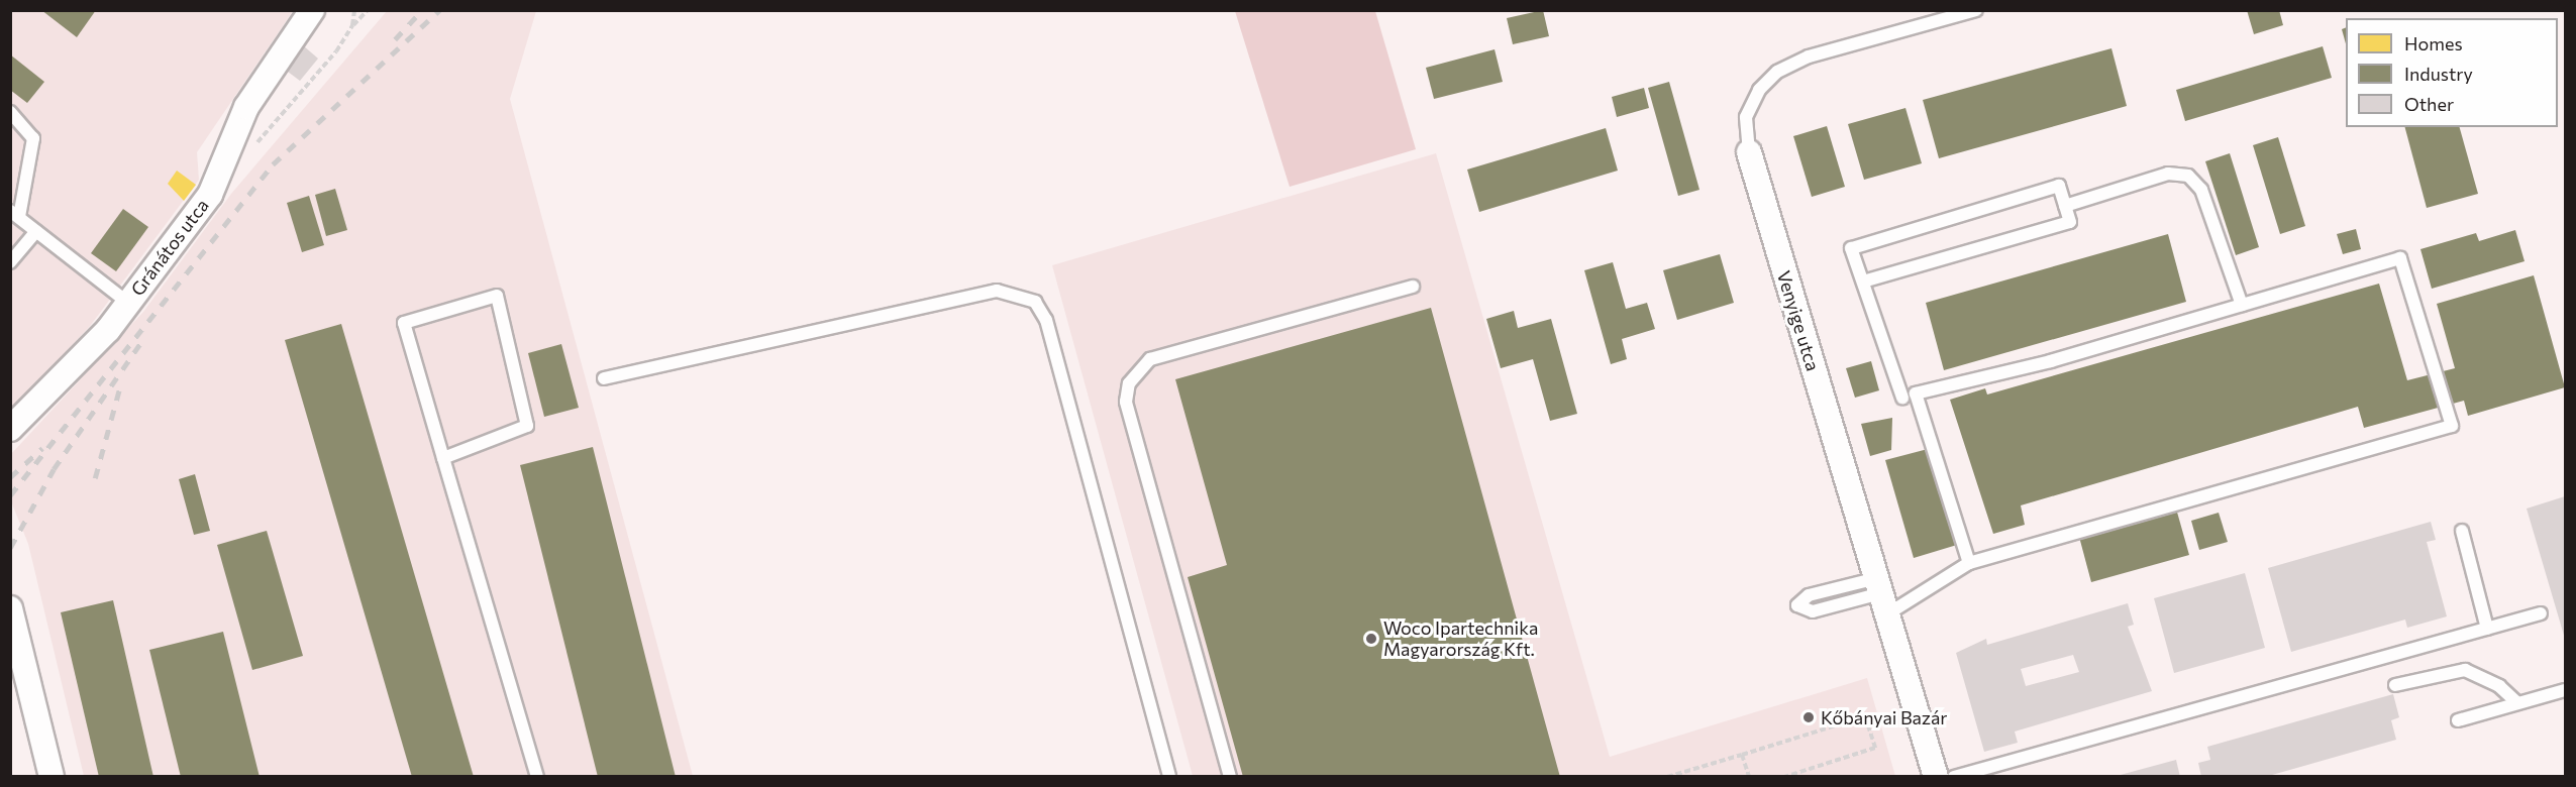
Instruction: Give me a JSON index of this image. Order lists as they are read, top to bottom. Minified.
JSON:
{"streets":{"street":["Gránátos utca","Venyige utca"]},"places":["Woco Ipartechnika Magyarország Kft.","Kőbányai Bazár"],"legend":["Homes","Industry","Other"]}
